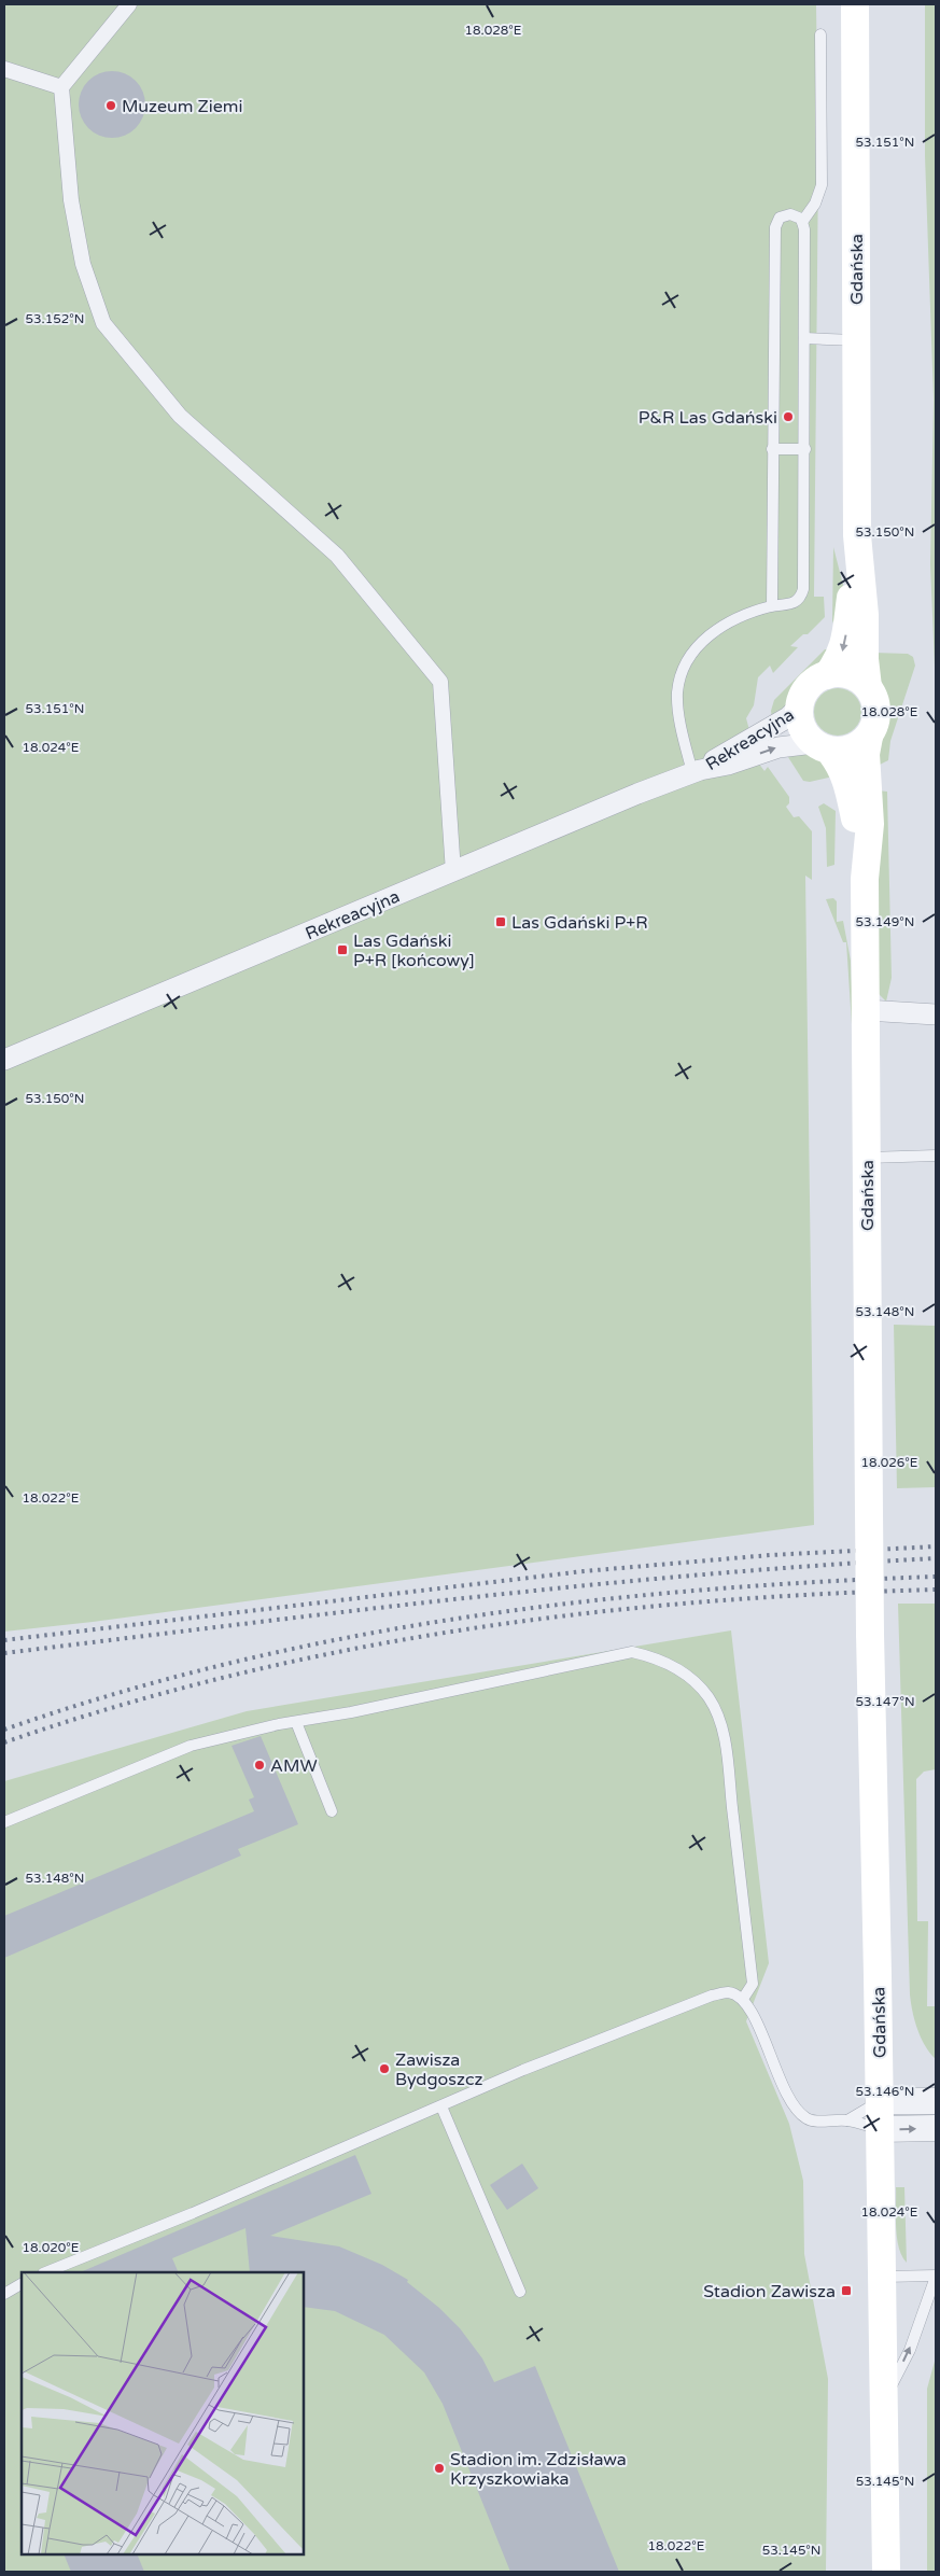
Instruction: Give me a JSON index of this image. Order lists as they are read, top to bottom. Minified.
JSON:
{"streets":{"main road":["Gdańska"],"street":["Rekreacyjna"]},"crossings":[["Gdańska","Rekreacyjna"]],"places":{"other":["Muzeum Ziemi","P&R Las Gdański","AMW","Zawisza Bydgoszcz","Stadion im. Zdzisława Krzyszkowiaka"],"transit":["Las Gdański P+R","Las Gdański P+R [końcowy]","Stadion Zawisza"]},"coordinates":["18.028°E","53.151°N","53.152°N","53.150°N","18.024°E","53.149°N","53.148°N","18.026°E","18.022°E","53.147°N","53.146°N","18.020°E","53.145°N"]}
